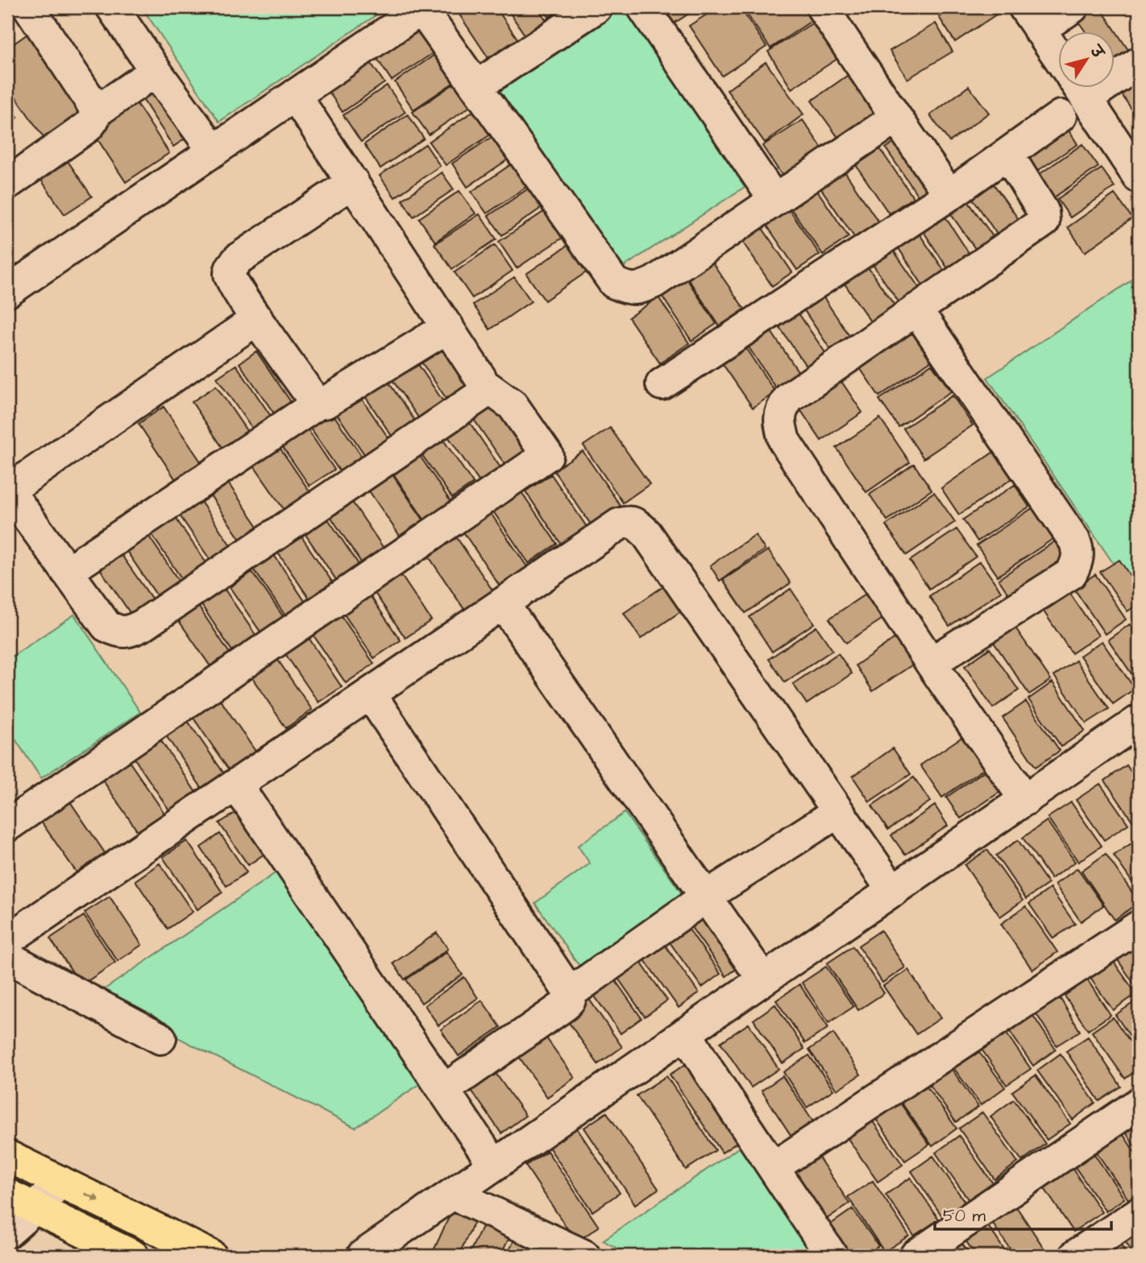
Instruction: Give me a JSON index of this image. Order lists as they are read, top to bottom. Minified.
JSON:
{"scale_bar":"50 m","north":"top right"}
